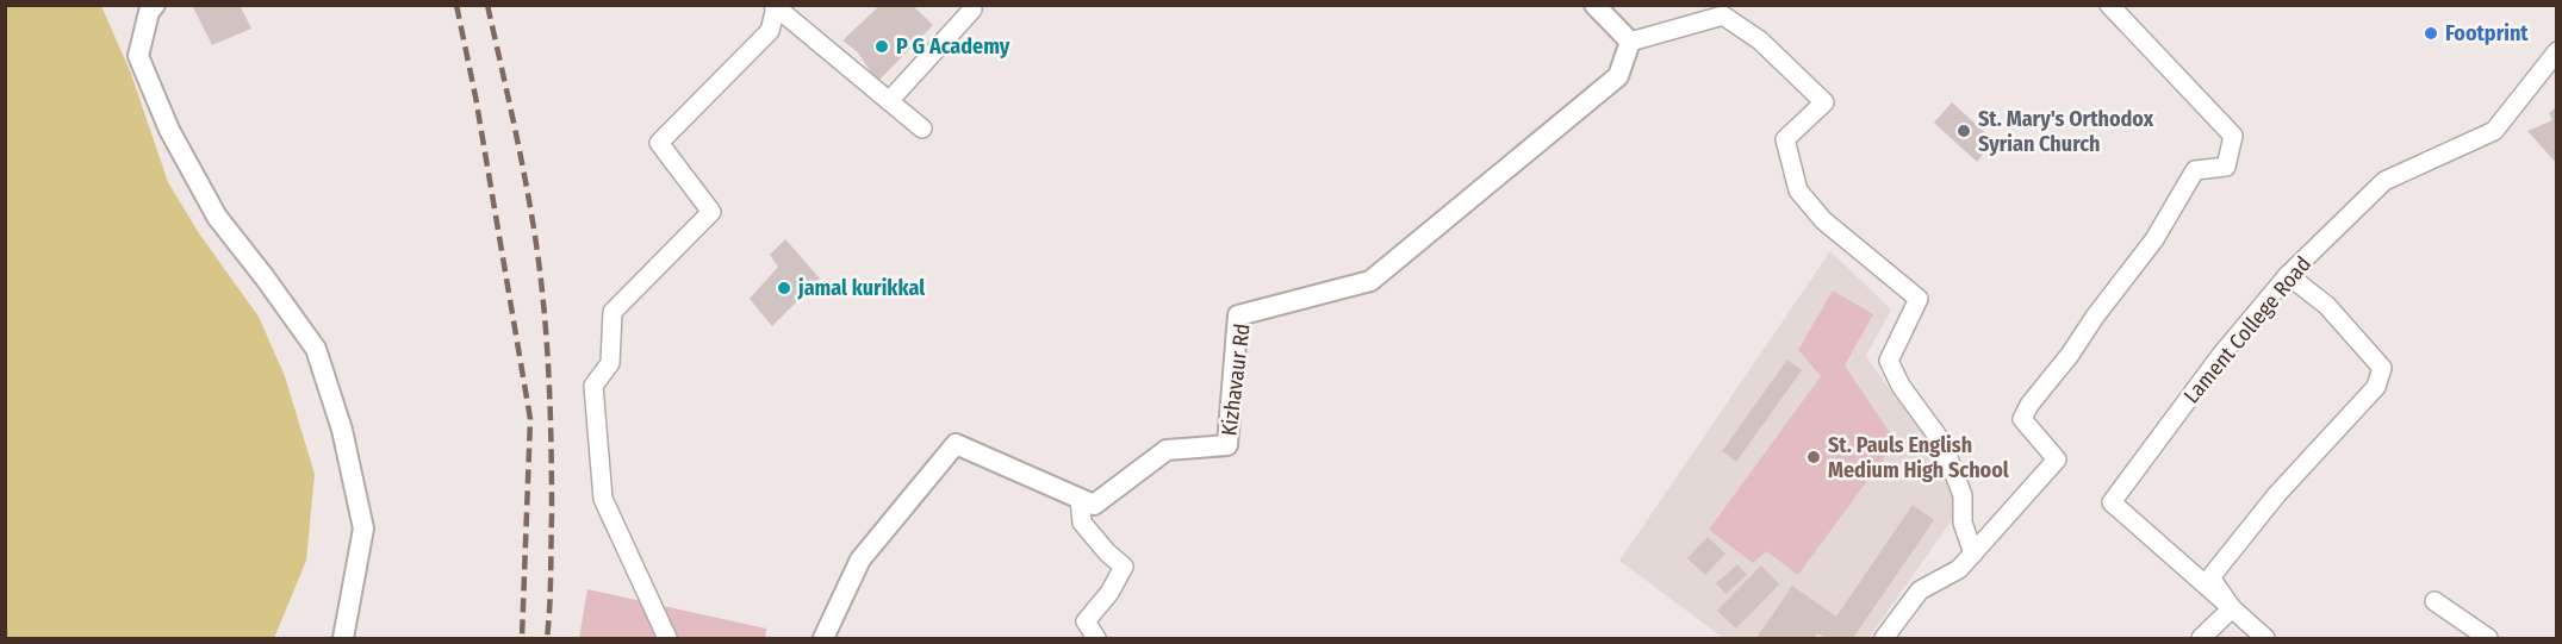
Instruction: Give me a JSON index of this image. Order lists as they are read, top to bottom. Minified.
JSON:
{"streets":{"street":["Lament College Road","Kizhavaur Rd"]},"places":["Footprint","P G Academy","St. Mary's Orthodox Syrian Church","jamal kurikkal","St. Pauls English Medium High School"]}
